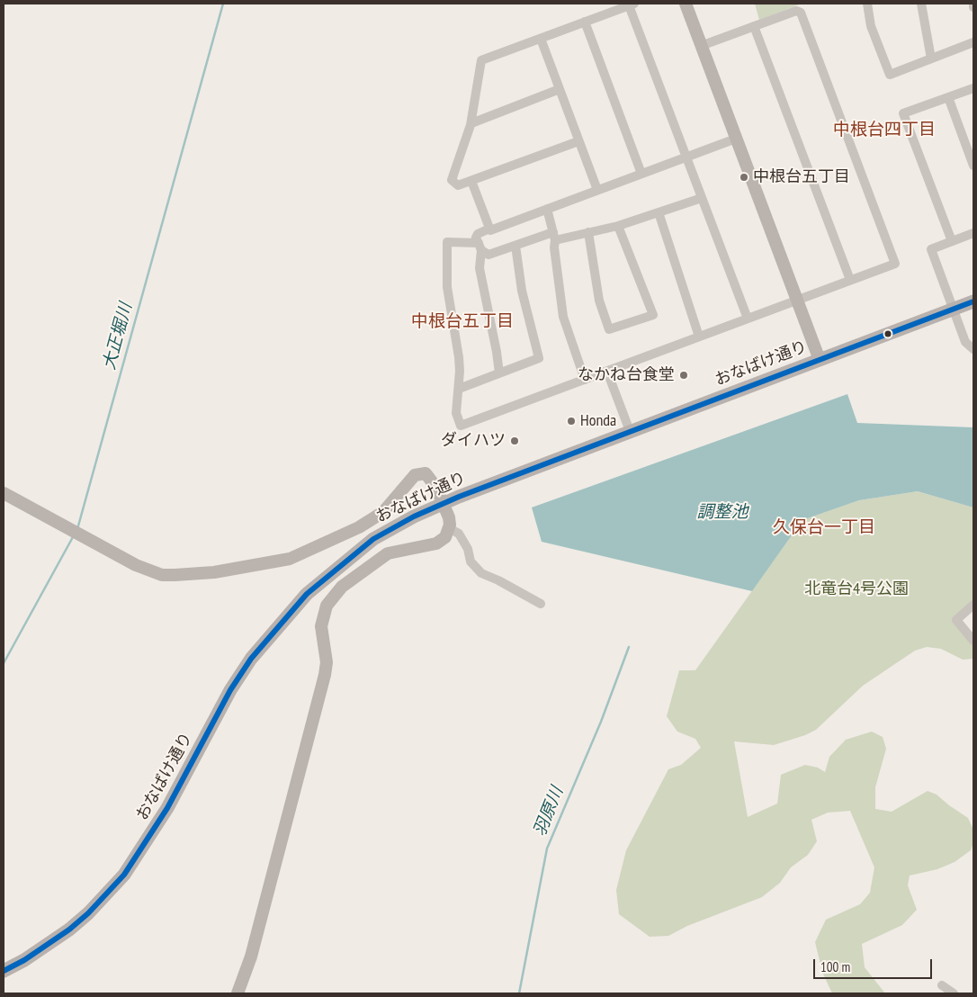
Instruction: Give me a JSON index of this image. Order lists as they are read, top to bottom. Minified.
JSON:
{"streets":{"main road":["おなばけ通り"]},"districts":["中根台四丁目","中根台五丁目","久保台一丁目"],"water":["大正堀川","調整池","羽原川"],"parks":["北竜台4号公園"],"places":["中根台五丁目","なかね台食堂","Honda","ダイハツ"],"scale_bar":"100 m"}
